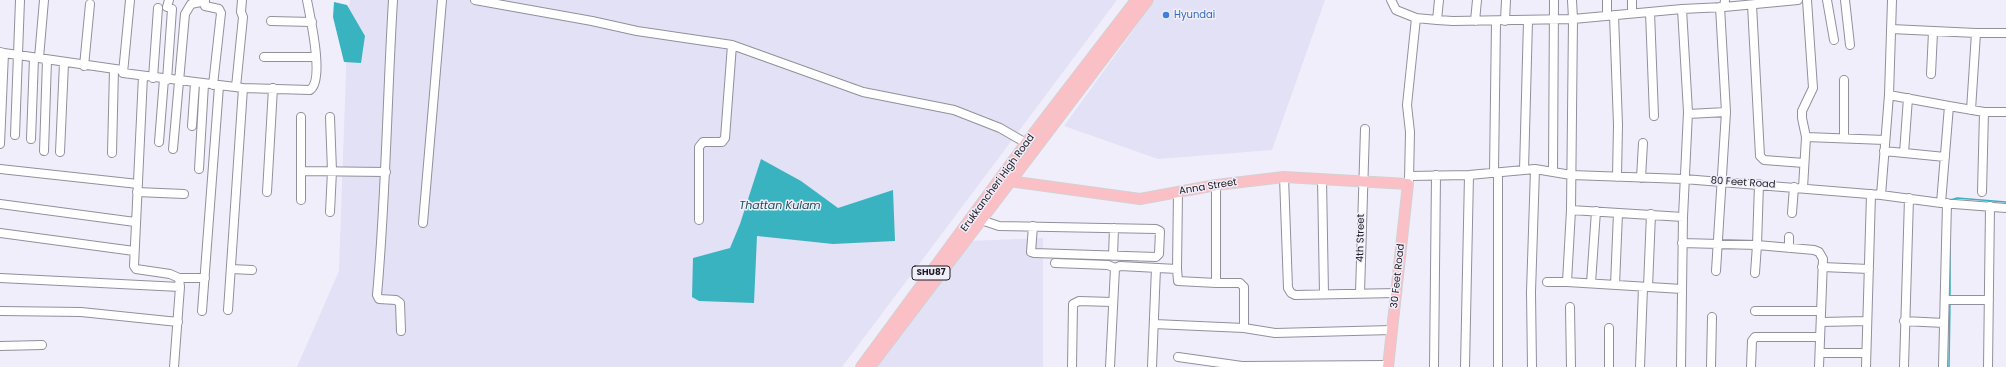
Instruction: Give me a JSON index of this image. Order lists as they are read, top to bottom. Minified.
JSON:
{"streets":{"main road":["Erukkancheri High Road","Anna Street","SHU87","30 Feet Road"],"street":["80 Feet Road","4th Street"]},"crossings":[["80 Feet Road","Anna Street"],["80 Feet Road","30 Feet Road"],["Anna Street","4th Street"],["Anna Street","SHU87"],["Anna Street","30 Feet Road"]],"water":["Thattan Kulam"],"places":["Hyundai"]}
